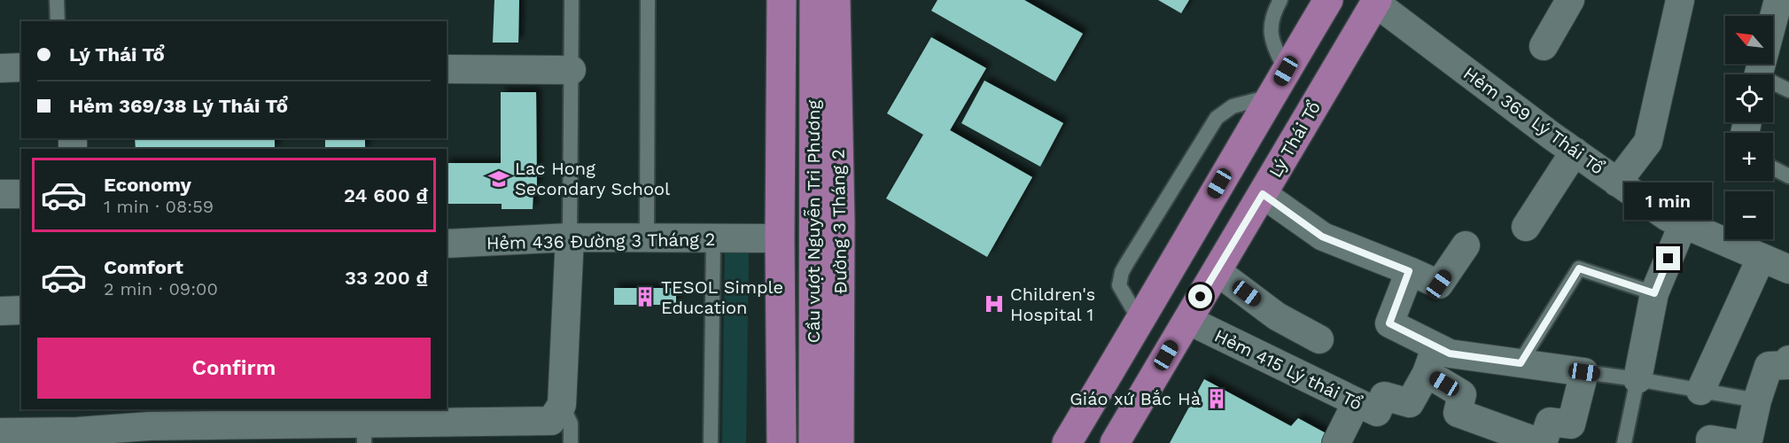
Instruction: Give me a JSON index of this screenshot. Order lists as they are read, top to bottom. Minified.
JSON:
{"streets":{"main road":["Lý Thái Tổ","Cầu vượt Nguyễn Tri Phương","Đường 3 Tháng 2"],"street":["Hẻm 369 Lý Thái Tổ","Hẻm 436 Đường 3 Tháng 2","Hẻm 415 Lý thái Tổ"]},"crossings":[["Hẻm 369 Lý Thái Tổ","Lý Thái Tổ"],["Lý Thái Tổ","Hẻm 415 Lý thái Tổ"]],"places":{"school or university":["Lac Hong Secondary School"],"building":["TESOL Simple Education","Giáo xứ Bắc Hà"],"hospital":["Children's Hospital 1"]},"north":"top left","page":{"map_buttons":["+","−"],"banner":["Lý Thái Tổ","Hẻm 369/38 Lý Thái Tổ"],"list":[{"name":"Economy","note":"1 min · 08:59","value":"24 600 ₫"},{"name":"Comfort","note":"2 min · 09:00","value":"33 200 ₫"}],"bubble":"1 min","buttons":"Confirm"}}
